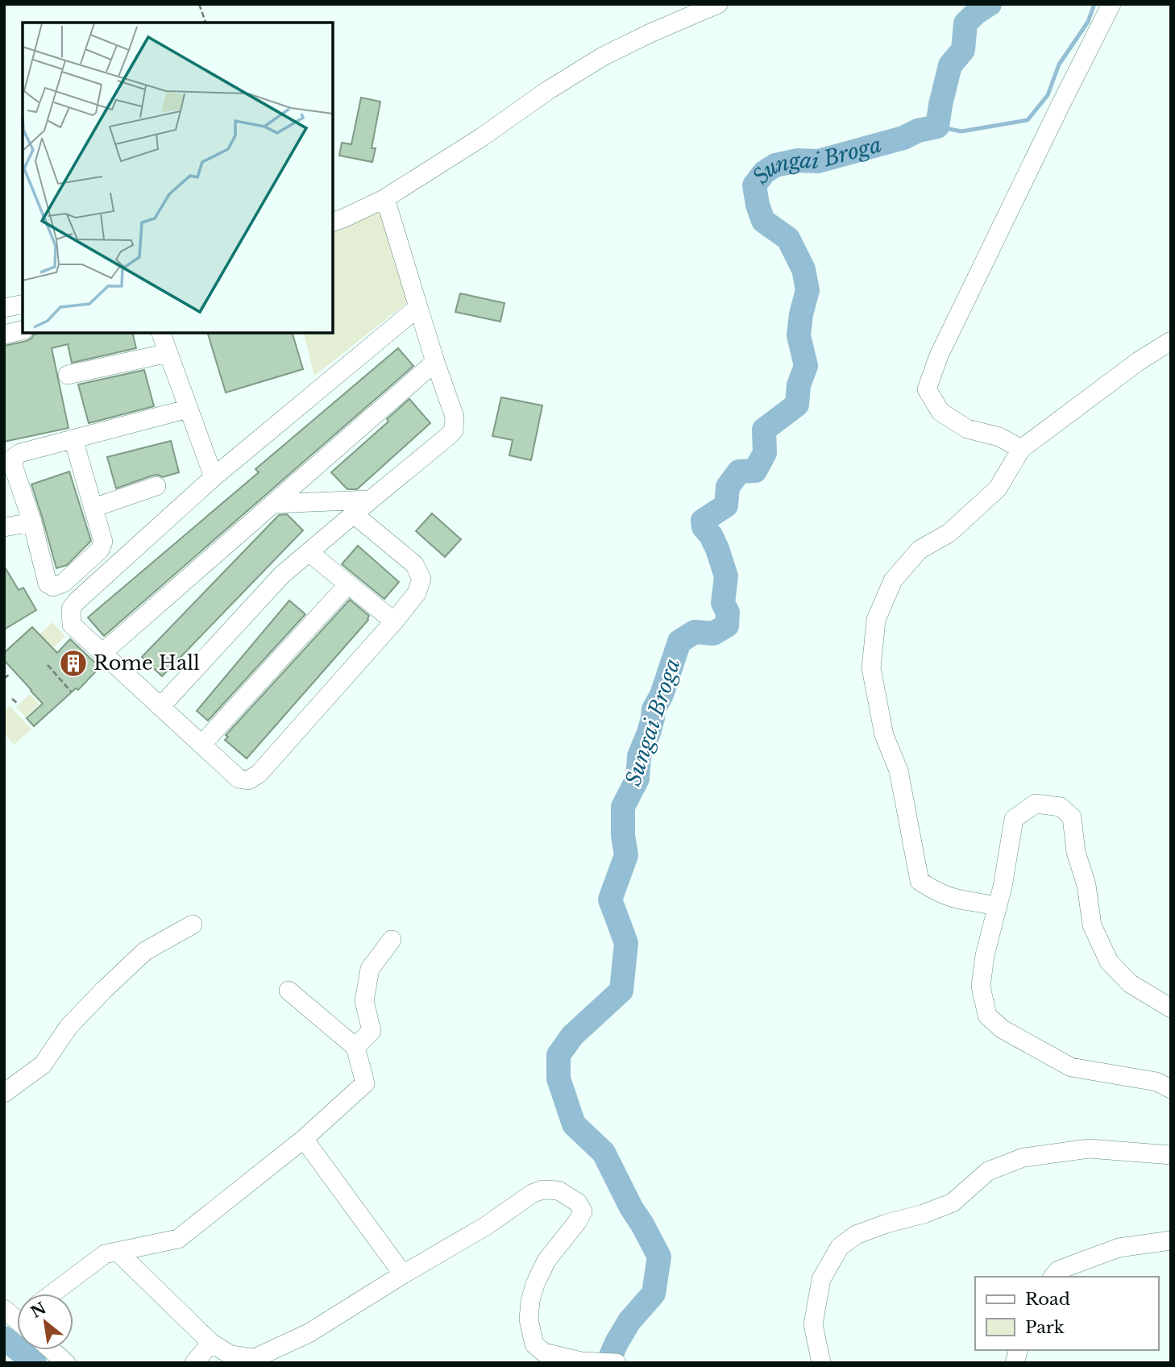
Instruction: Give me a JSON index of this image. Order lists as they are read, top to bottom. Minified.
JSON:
{"water":["Sungai Broga"],"places":{"building":["Rome Hall"]},"legend":["Road","Park"],"north":"top left"}
